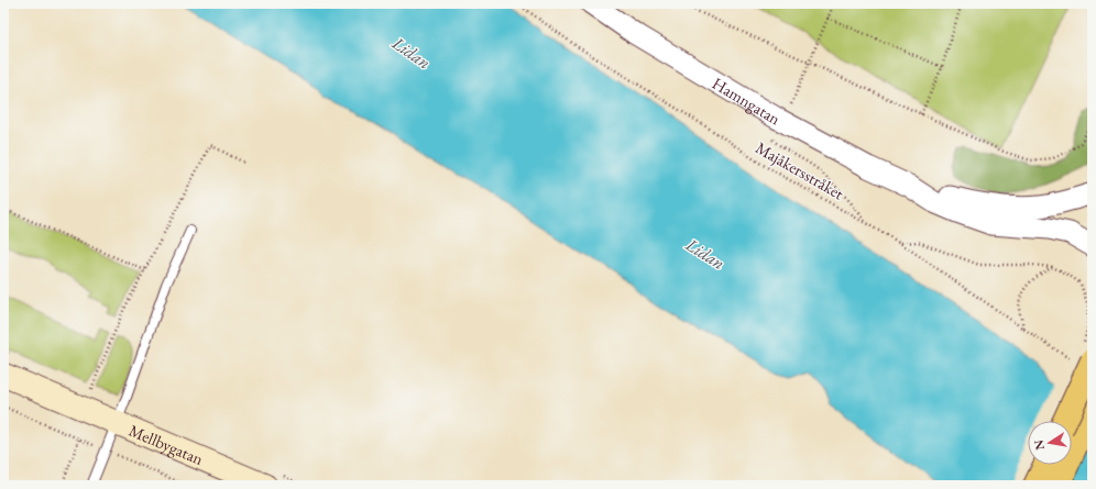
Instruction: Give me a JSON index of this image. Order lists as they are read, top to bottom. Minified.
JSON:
{"streets":{"main road":["Mellbygatan"],"street":["Hamngatan"],"path":["Majåkersstråket"]},"water":["Lidan"],"north":"left"}
